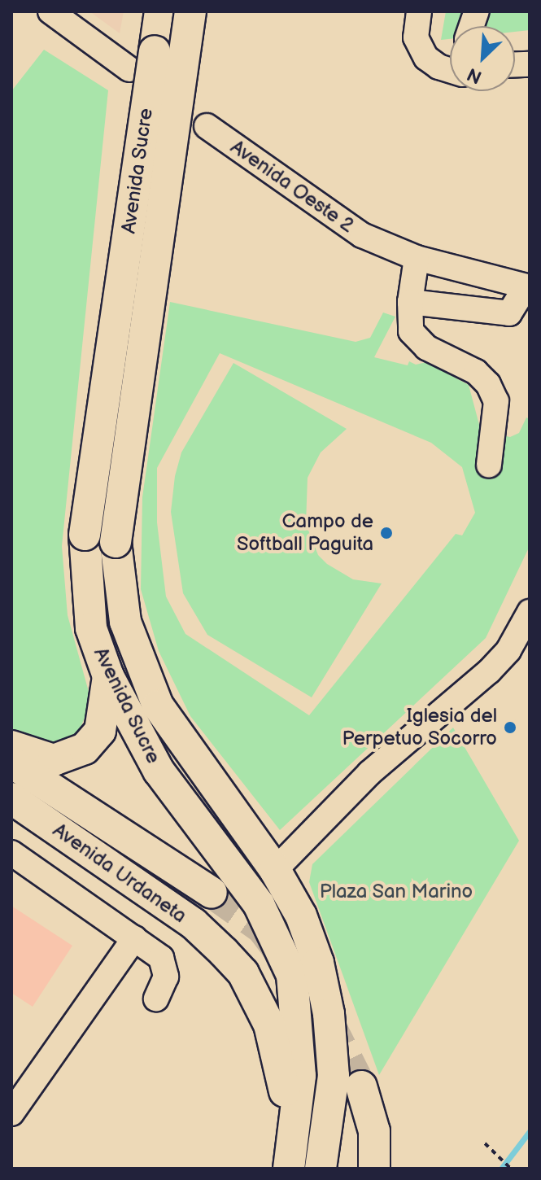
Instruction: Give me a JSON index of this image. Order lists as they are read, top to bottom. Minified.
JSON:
{"streets":{"main road":["Avenida Sucre","Avenida Urdaneta"],"street":["Avenida Oeste 2"]},"crossings":[["Avenida Sucre","Avenida Urdaneta"]],"parks":["Plaza San Marino"],"places":["Campo de Softball Paguita","Iglesia del Perpetuo Socorro"],"north":"bottom left"}
